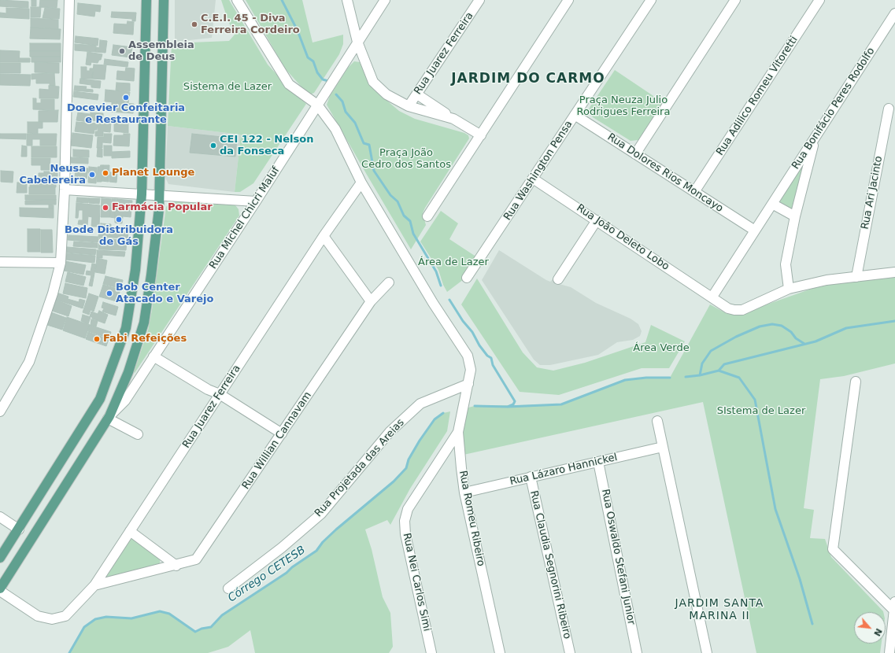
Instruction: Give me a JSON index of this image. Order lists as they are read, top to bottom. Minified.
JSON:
{"streets":{"street":["Rua Juarez Ferreira","Rua Adilico Romeu Vitoretti","Rua Bonifácio Peres Rodolfo","Rua Washington Pensa","Rua Dolores Rios Moncayo","Rua Ari Jacinto","Rua Michel Chicri Maluf","Rua João Deleto Lobo","Rua Willian Cannavam","Rua Projetada das Areias","Rua Lázaro Hannickel","Rua Romeu Ribeiro","Rua Oswaldo Stefani Junior","Rua Claudia Segnorini Ribeiro","Rua Nei Carlos Simi"]},"crossings":[["Rua Juarez Ferreira","Rua Willian Cannavam"],["Rua Adilico Romeu Vitoretti","Rua Dolores Rios Moncayo"],["Rua Bonifácio Peres Rodolfo","Rua Dolores Rios Moncayo"],["Rua Bonifácio Peres Rodolfo","Rua João Deleto Lobo"],["Rua Washington Pensa","Rua Dolores Rios Moncayo"],["Rua Washington Pensa","Rua João Deleto Lobo"],["Rua Ari Jacinto","Rua João Deleto Lobo"],["Rua Projetada das Areias","Rua Romeu Ribeiro"],["Rua Lázaro Hannickel","Rua Romeu Ribeiro"],["Rua Lázaro Hannickel","Rua Oswaldo Stefani Junior"],["Rua Lázaro Hannickel","Rua Claudia Segnorini Ribeiro"],["Rua Romeu Ribeiro","Rua Nei Carlos Simi"]],"districts":["JARDIM DO CARMO","JARDIM SANTA MARINA II"],"water":["Córrego CETESB"],"parks":["Sistema de Lazer","Praça Neuza Julio Rodrigues Ferreira","Praça João Cedro dos Santos","Área de Lazer","Área Verde","SIstema de Lazer"],"places":["C.E.I. 45 - Diva Ferreira Cordeiro","Assembleia de Deus","Docevier Confeitaria e Restaurante","CEI 122 - Nelson da Fonseca","Planet Lounge","Neusa Cabelereira","Farmácia Popular","Bode Distribuidora de Gás","Bob Center Atacado e Varejo","Fabi Refeições"],"north":"bottom right"}
